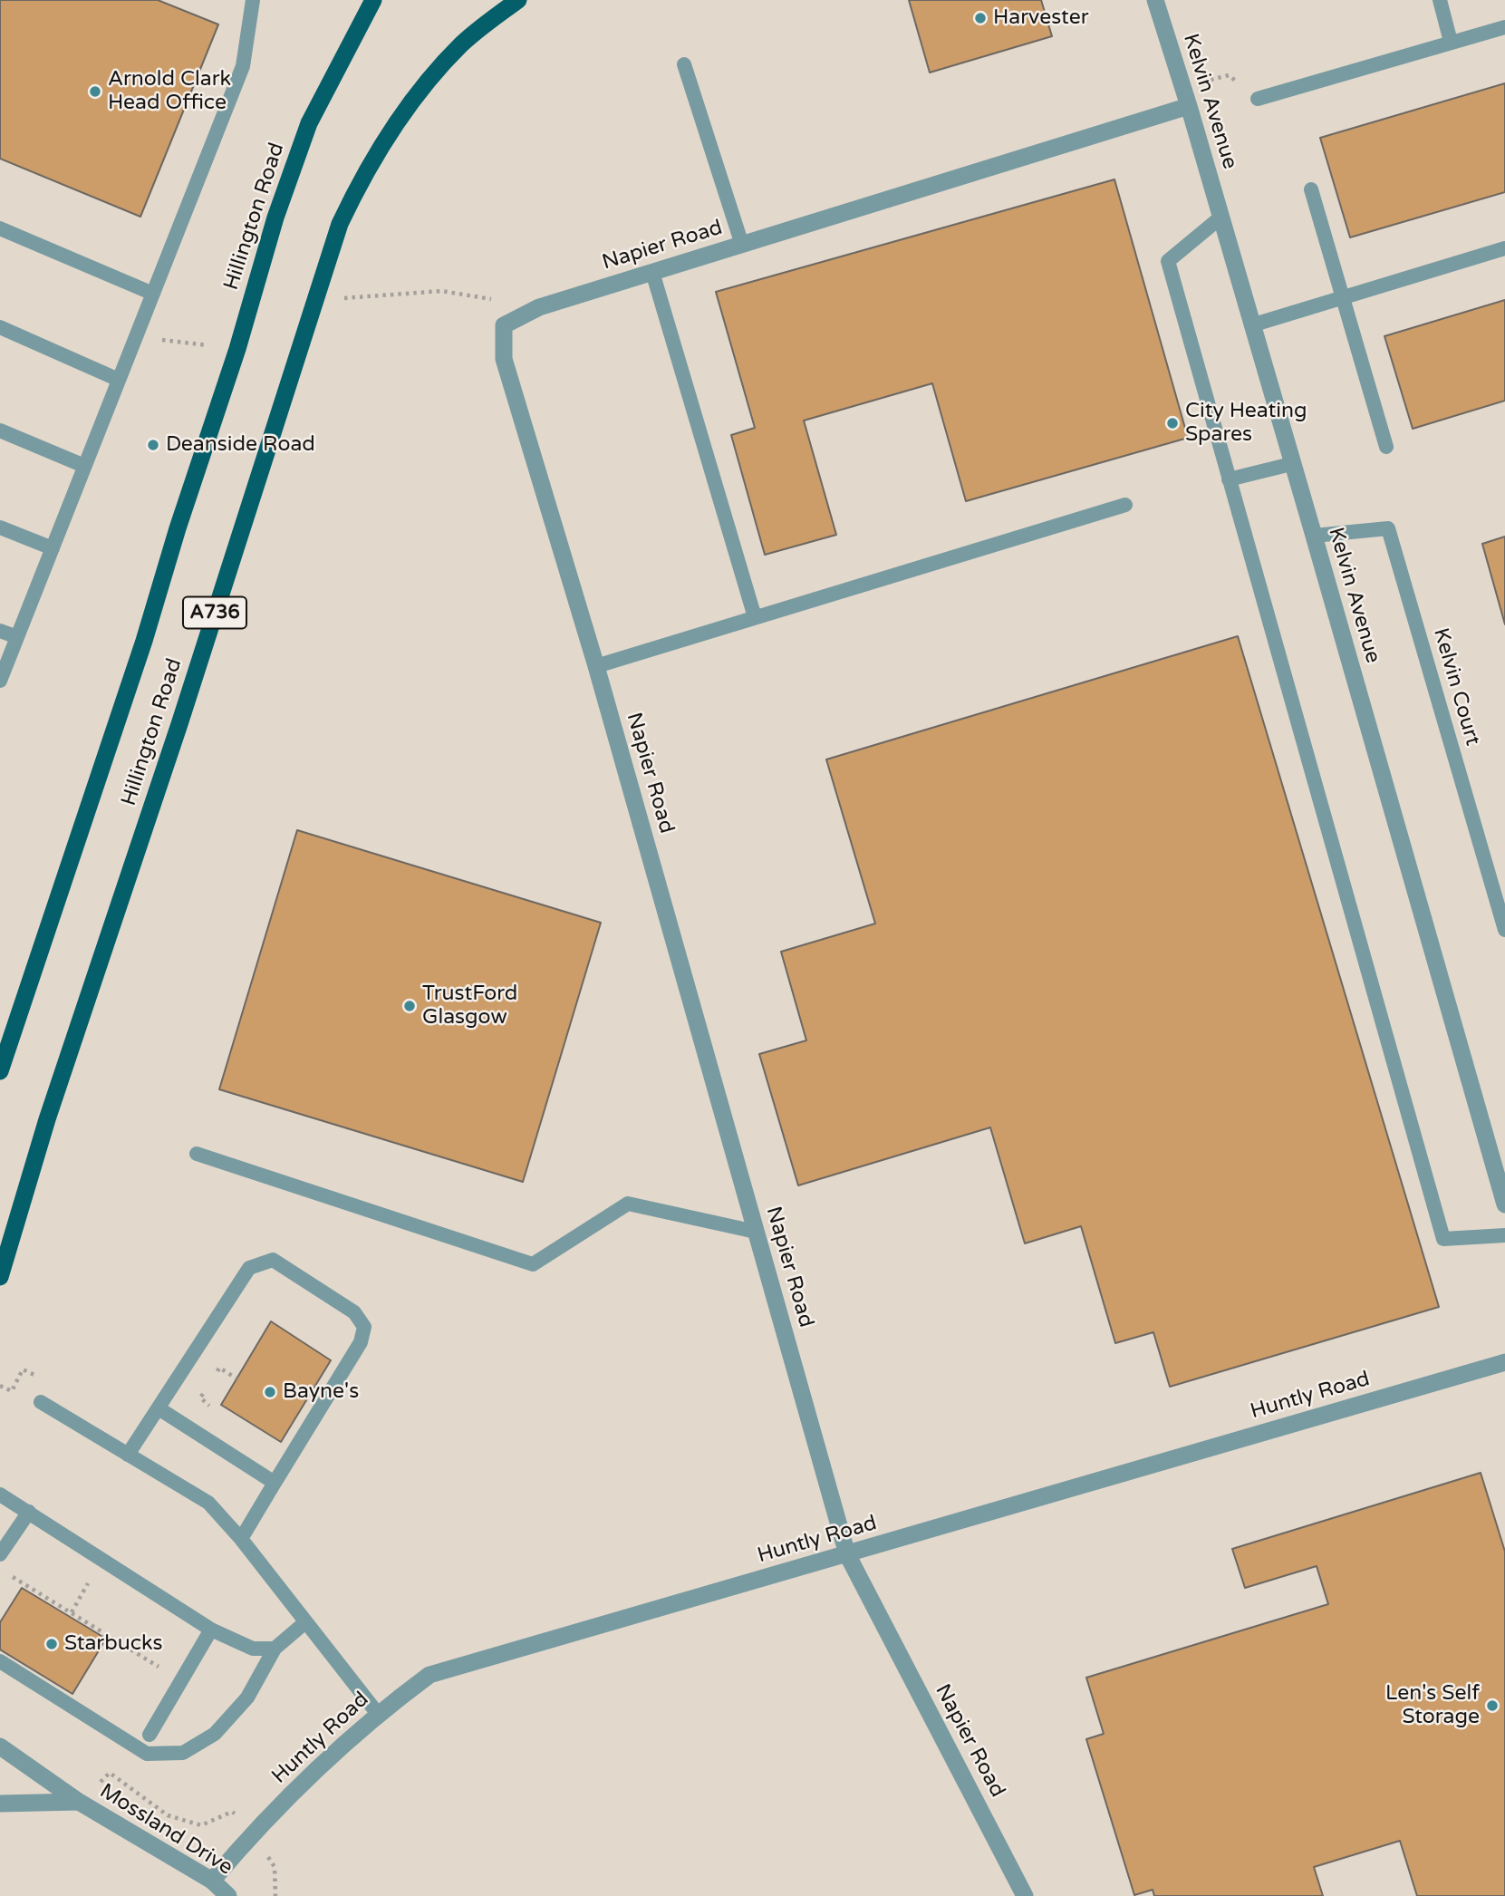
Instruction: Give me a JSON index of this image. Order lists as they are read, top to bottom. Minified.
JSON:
{"streets":{"main road":["Hillington Road","A736"],"street":["Kelvin Avenue","Napier Road","Huntly Road","Mossland Drive"],"lane":["Kelvin Court"]},"crossings":[["Kelvin Avenue","Napier Road"],["Kelvin Avenue","Kelvin Court"],["Napier Road","Huntly Road"],["Huntly Road","Mossland Drive"]],"places":["Harvester","Arnold Clark Head Office","City Heating Spares","Deanside Road","TrustFord Glasgow","Bayne's","Starbucks","Len's Self Storage"]}
